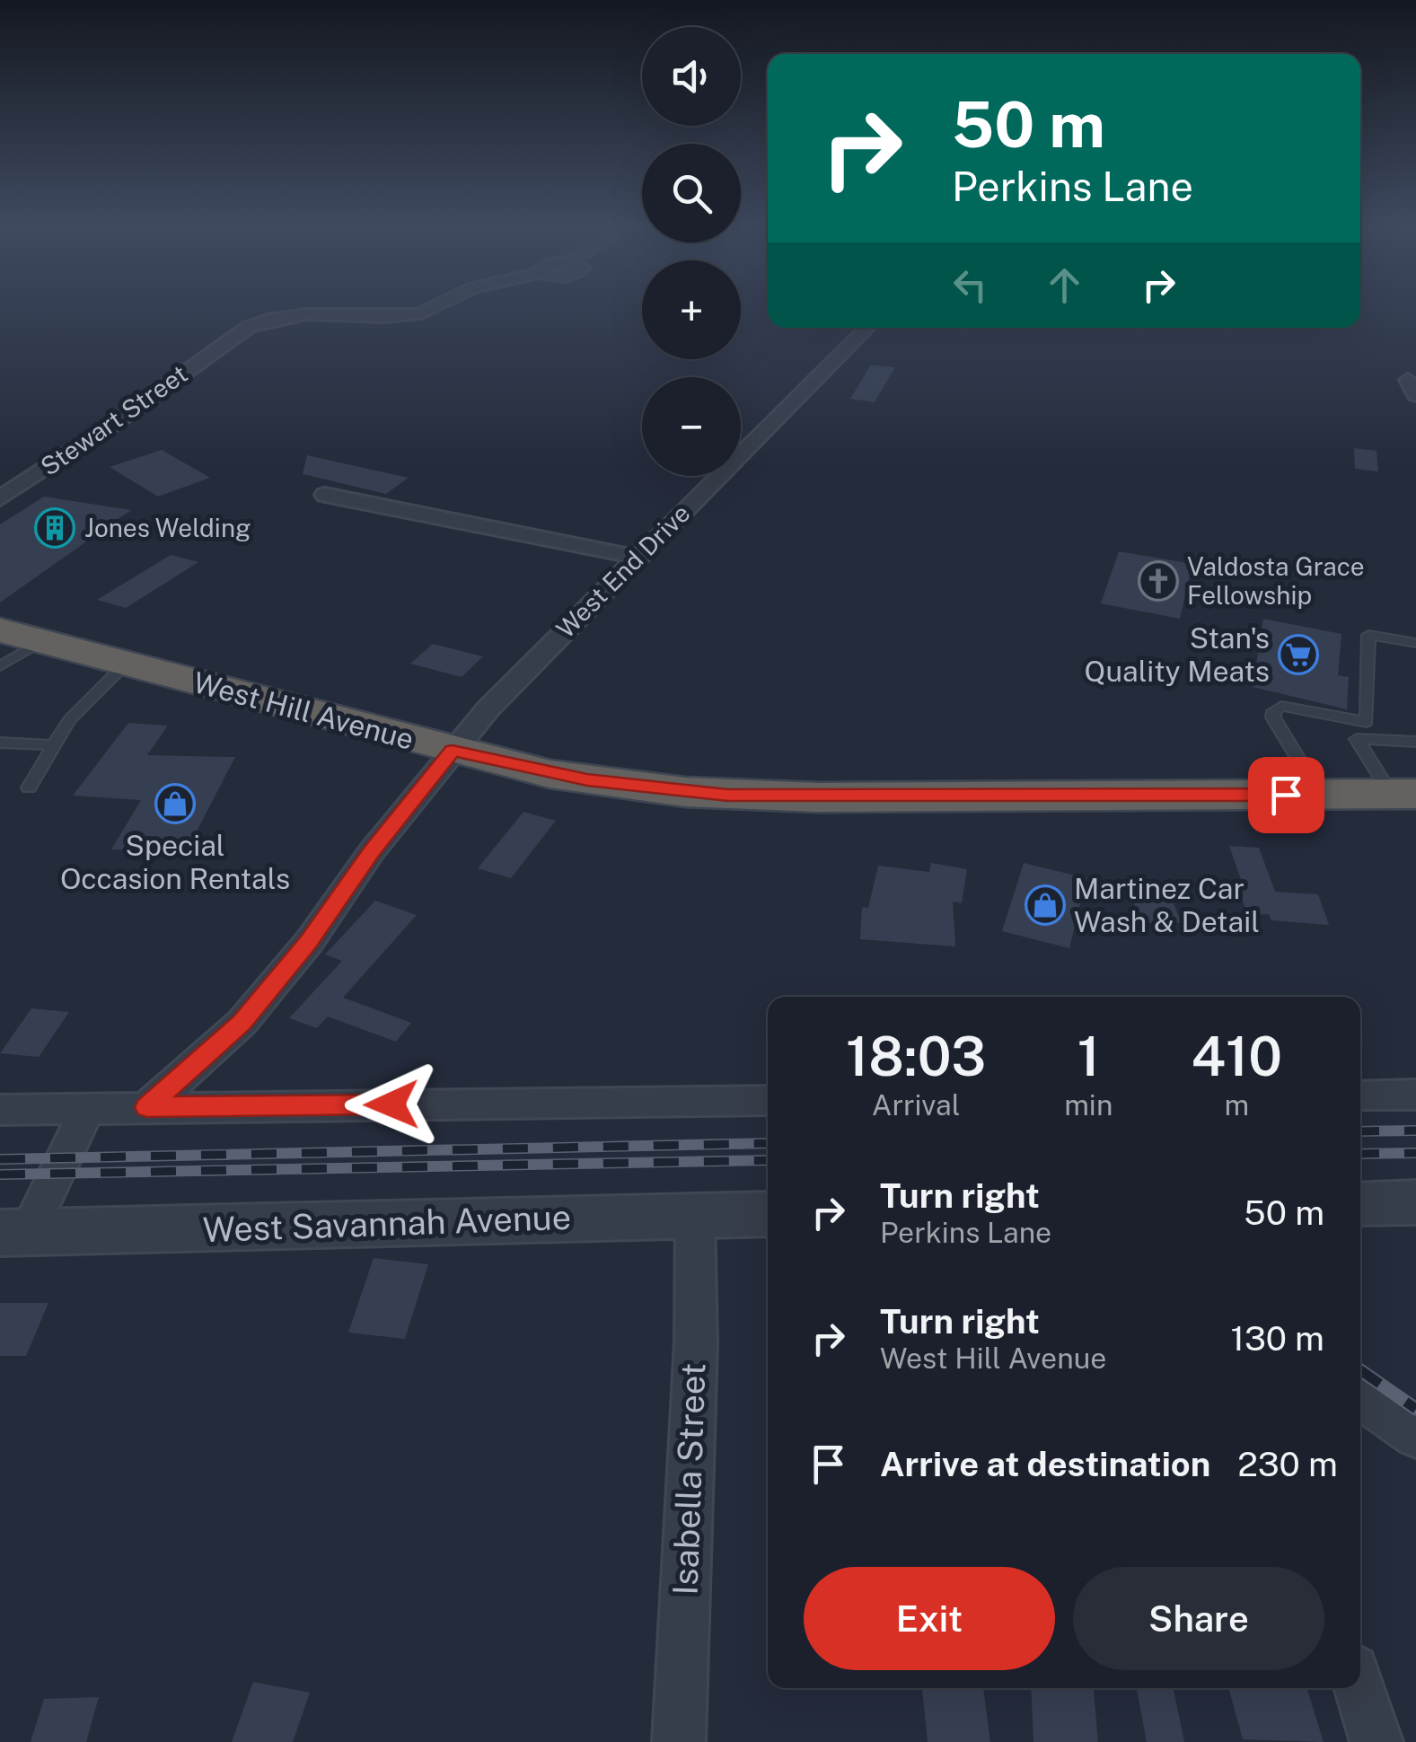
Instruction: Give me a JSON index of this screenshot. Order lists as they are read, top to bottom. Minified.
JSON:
{"streets":{"highway":["West Hill Avenue"],"street":["Stewart Street","West End Drive","West Savannah Avenue","Isabella Street"]},"crossings":[["West End Drive","West Hill Avenue"],["West Savannah Avenue","Isabella Street"]],"places":{"building":["Jones Welding"],"church":["Valdosta Grace Fellowship"],"supermarket":["Stan's Quality Meats"],"shop":["Special Occasion Rentals","Martinez Car Wash & Detail"]},"page":{"map_buttons":["+","−"],"turn":["50 m","Perkins Lane"],"eta":["18:03","Arrival","1","min","410","m"],"list":[{"name":"Turn right","note":"Perkins Lane","value":"50 m"},{"name":"Turn right","note":"West Hill Avenue","value":"130 m"},{"name":"Arrive at destination","value":"230 m"}],"buttons":["Exit","Share"]}}
